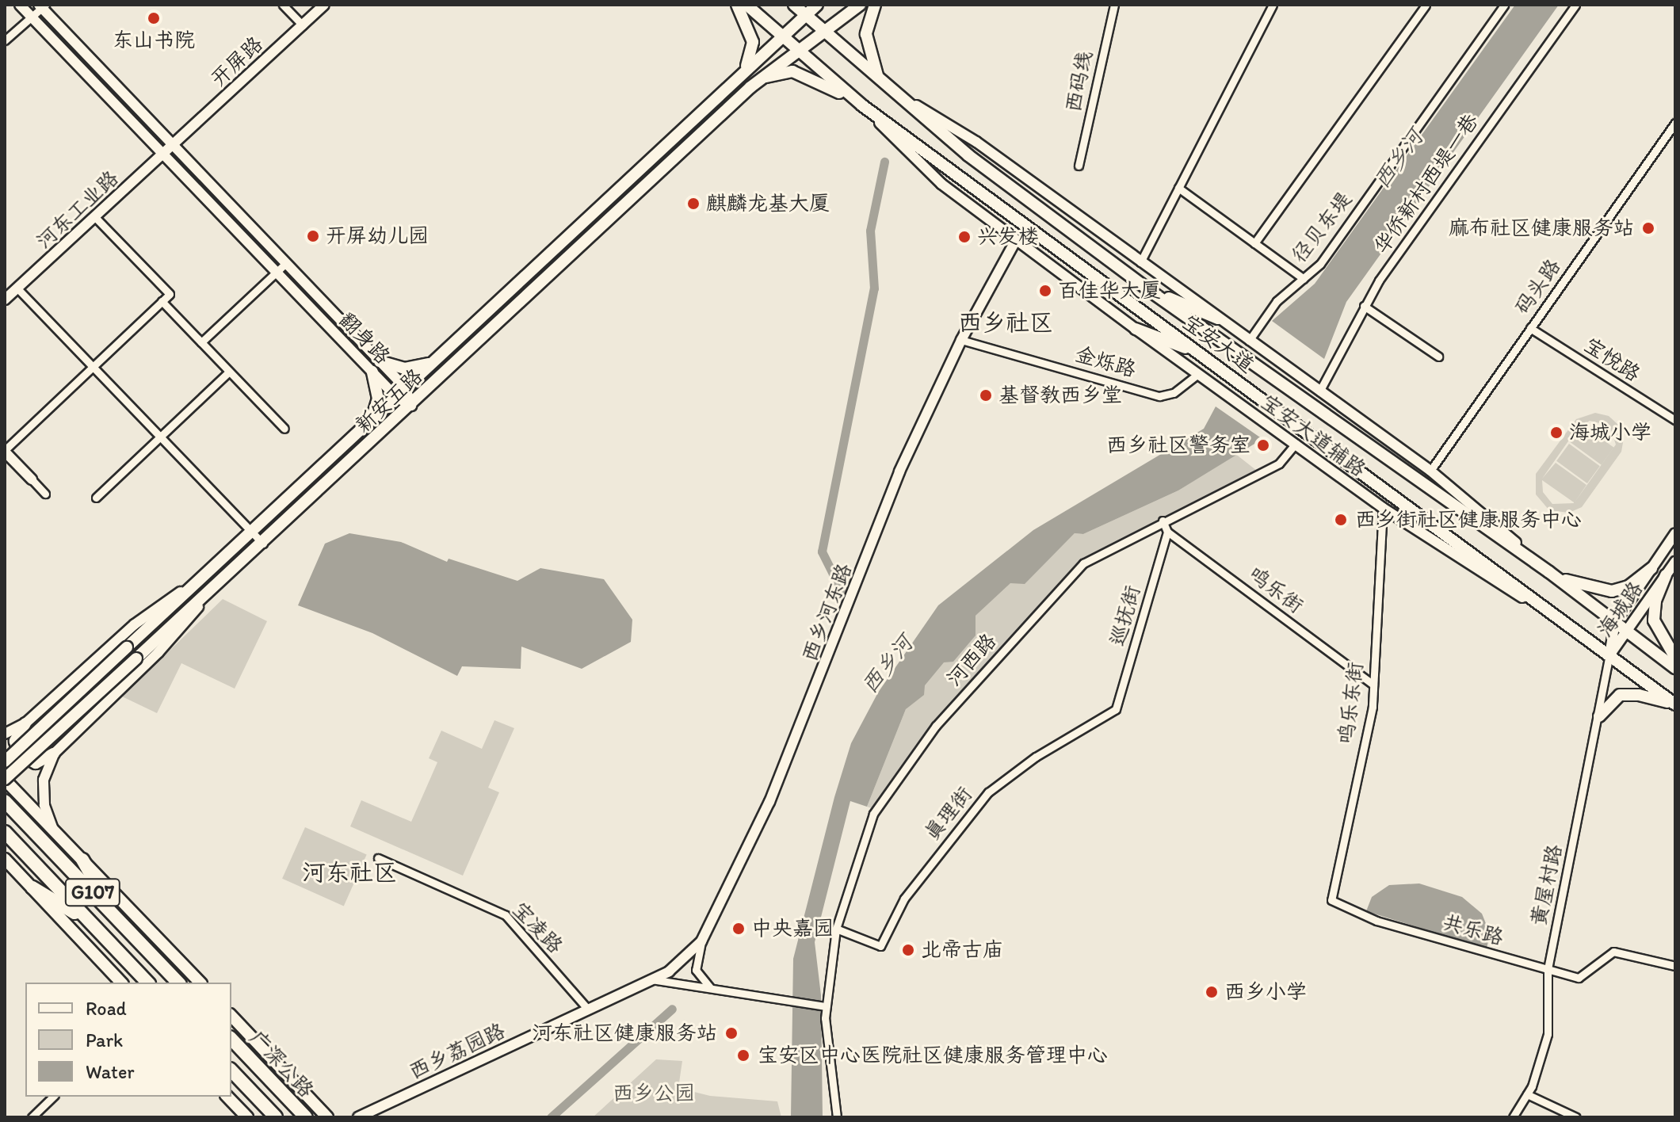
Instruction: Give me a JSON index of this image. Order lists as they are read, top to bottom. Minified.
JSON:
{"streets":{"highway":["G107","广深公路"],"main road":["开屏路","河东工业路","翻身路","宝安大道","新安五路","宝安大道辅路","海城路","西乡河东路","西乡荔园路"],"street":["西码线","华侨新村西堤一巷","径贝东堤","码头路","宝悦路","金烁路","鸣乐街","巡抚街","河西路","鸣乐东街","真理街","黄屋村路","宝凌路","共乐路"]},"crossings":[["开屏路","河东工业路"],["开屏路","翻身路"],["华侨新村西堤一巷","宝安大道辅路"],["河东工业路","翻身路"],["径贝东堤","宝安大道辅路"],["码头路","宝悦路"],["码头路","宝安大道辅路"],["翻身路","新安五路"],["宝安大道","新安五路"],["宝安大道","宝安大道辅路"],["宝安大道","海城路"],["宝安大道","黄屋村路"],["金烁路","宝安大道辅路"],["金烁路","西乡河东路"],["宝安大道辅路","西乡河东路"],["宝安大道辅路","河西路"],["宝安大道辅路","鸣乐东街"],["鸣乐街","巡抚街"],["鸣乐街","鸣乐东街"],["海城路","黄屋村路"],["西乡河东路","西乡荔园路"],["巡抚街","真理街"],["河西路","真理街"],["鸣乐东街","共乐路"],["黄屋村路","共乐路"],["宝凌路","西乡荔园路"]],"districts":["西乡社区","河东社区"],"water":["西乡河"],"parks":["西乡公园"],"places":["东山书院","麒麟龙基大厦","麻布社区健康服务站","开屏幼儿园","兴发楼","百佳华大厦","基督教西乡堂","海城小学","西乡社区警务室","西乡街社区健康服务中心","中央嘉园","北帝古庙","西乡小学","河东社区健康服务站","宝安区中心医院社区健康服务管理中心"],"legend":["Road","Park","Water"]}
